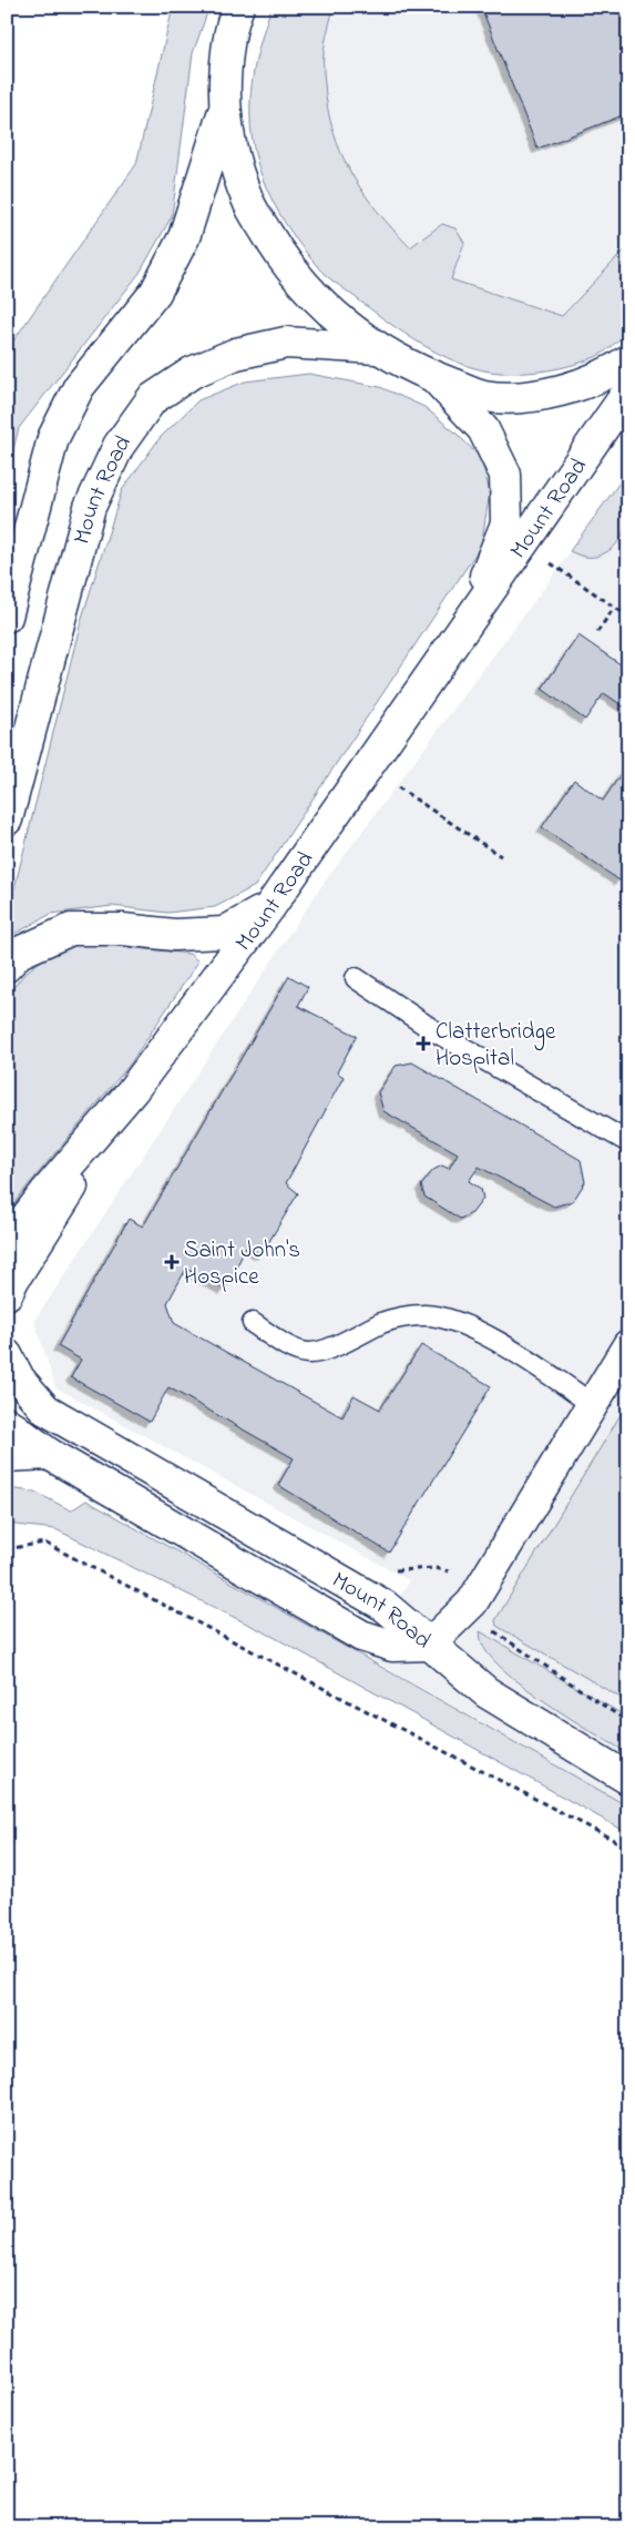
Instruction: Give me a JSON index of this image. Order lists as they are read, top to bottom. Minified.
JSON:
{"streets":{"street":["Mount Road"]},"places":{"health":["Clatterbridge Hospital","Saint John's Hospice"]}}
